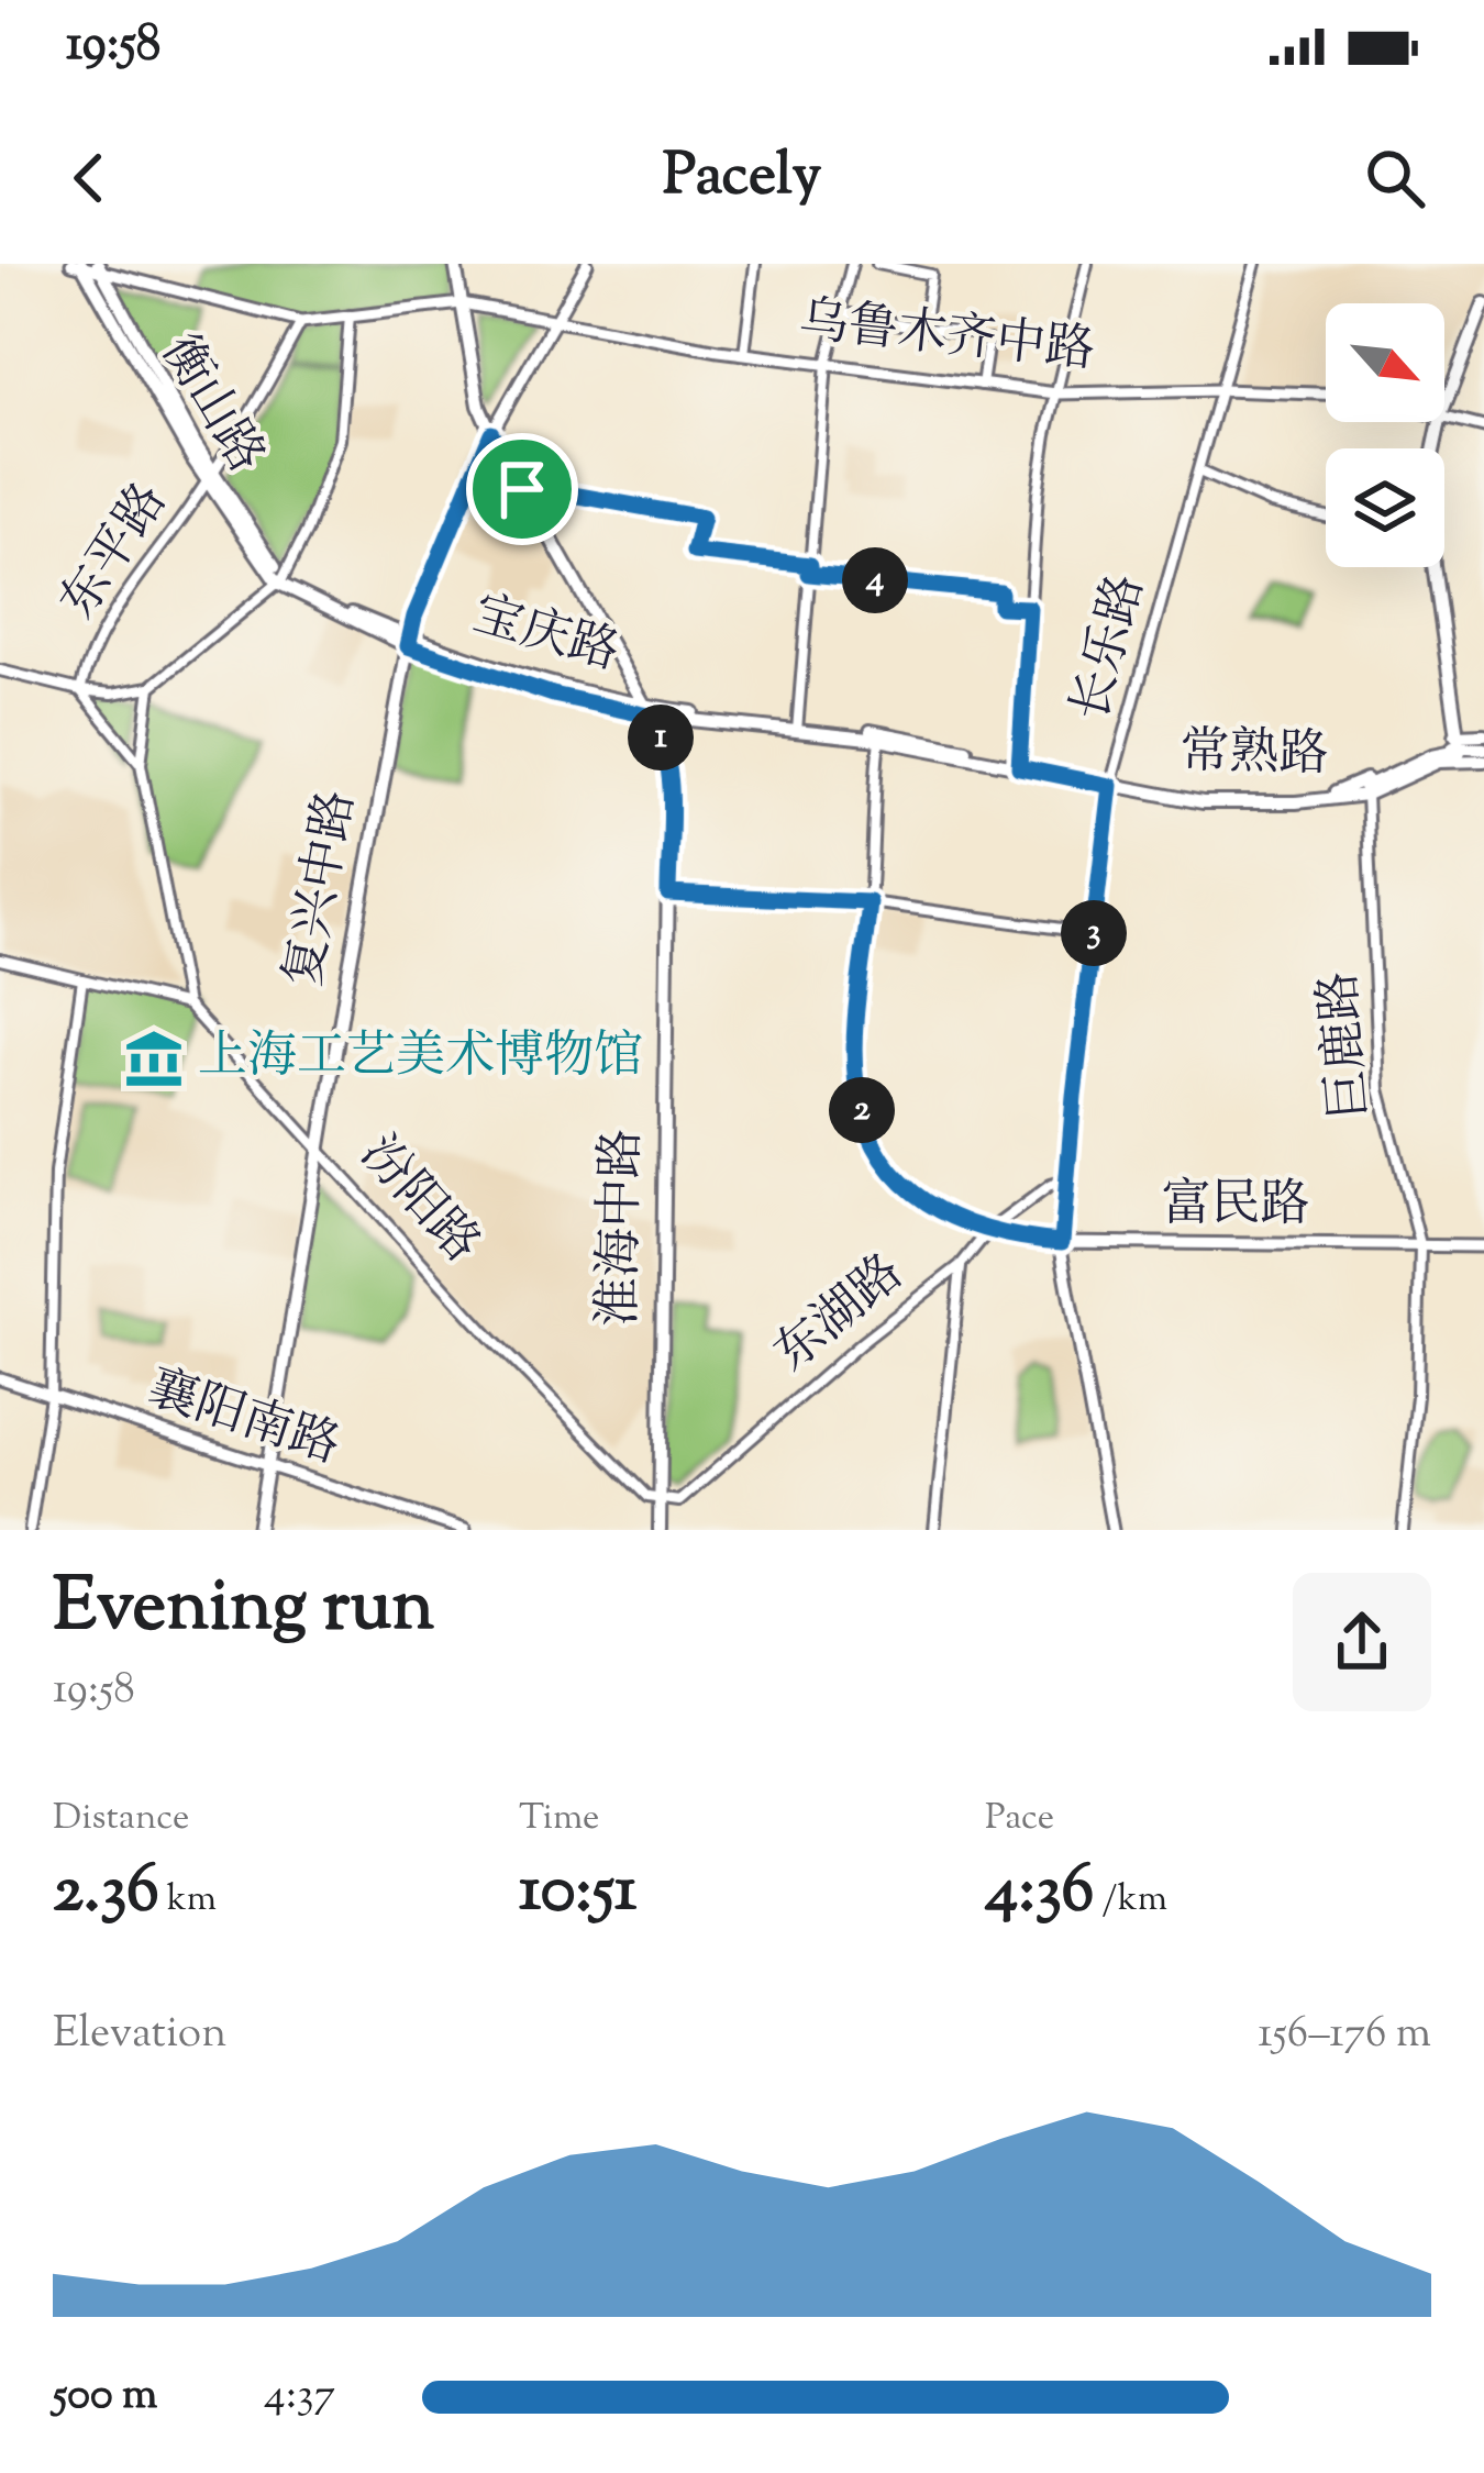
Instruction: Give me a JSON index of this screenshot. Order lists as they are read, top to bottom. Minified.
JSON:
{"streets":{"main road":["衡山路","宝庆路","常熟路","复兴中路","淮海中路"],"street":["乌鲁木齐中路","东平路","长乐路","巨鹿路","汾阳路","富民路","东湖路","襄阳南路"]},"crossings":[["乌鲁木齐中路","东平路"],["乌鲁木齐中路","长乐路"],["乌鲁木齐中路","淮海中路"],["衡山路","东平路"],["衡山路","宝庆路"],["宝庆路","常熟路"],["宝庆路","复兴中路"],["宝庆路","淮海中路"],["长乐路","常熟路"],["长乐路","富民路"],["长乐路","东湖路"],["常熟路","巨鹿路"],["常熟路","富民路"],["常熟路","淮海中路"],["复兴中路","汾阳路"],["复兴中路","淮海中路"],["复兴中路","襄阳南路"],["巨鹿路","富民路"],["汾阳路","淮海中路"],["汾阳路","东湖路"],["富民路","东湖路"],["淮海中路","东湖路"]],"places":{"museum":["上海工艺美术博物馆"]},"north":"bottom right","page":{"status":"19:58","header":"Pacely","pins":["4","1","3","2"],"heading":["Evening run","19:58"],"stats":[["Distance","2.36 km"],["Time","10:51"],["Pace","4:36 /km"]],"chart":["Elevation","156–176 m"],"list":[{"name":"500 m","note":"4:37"}]}}
